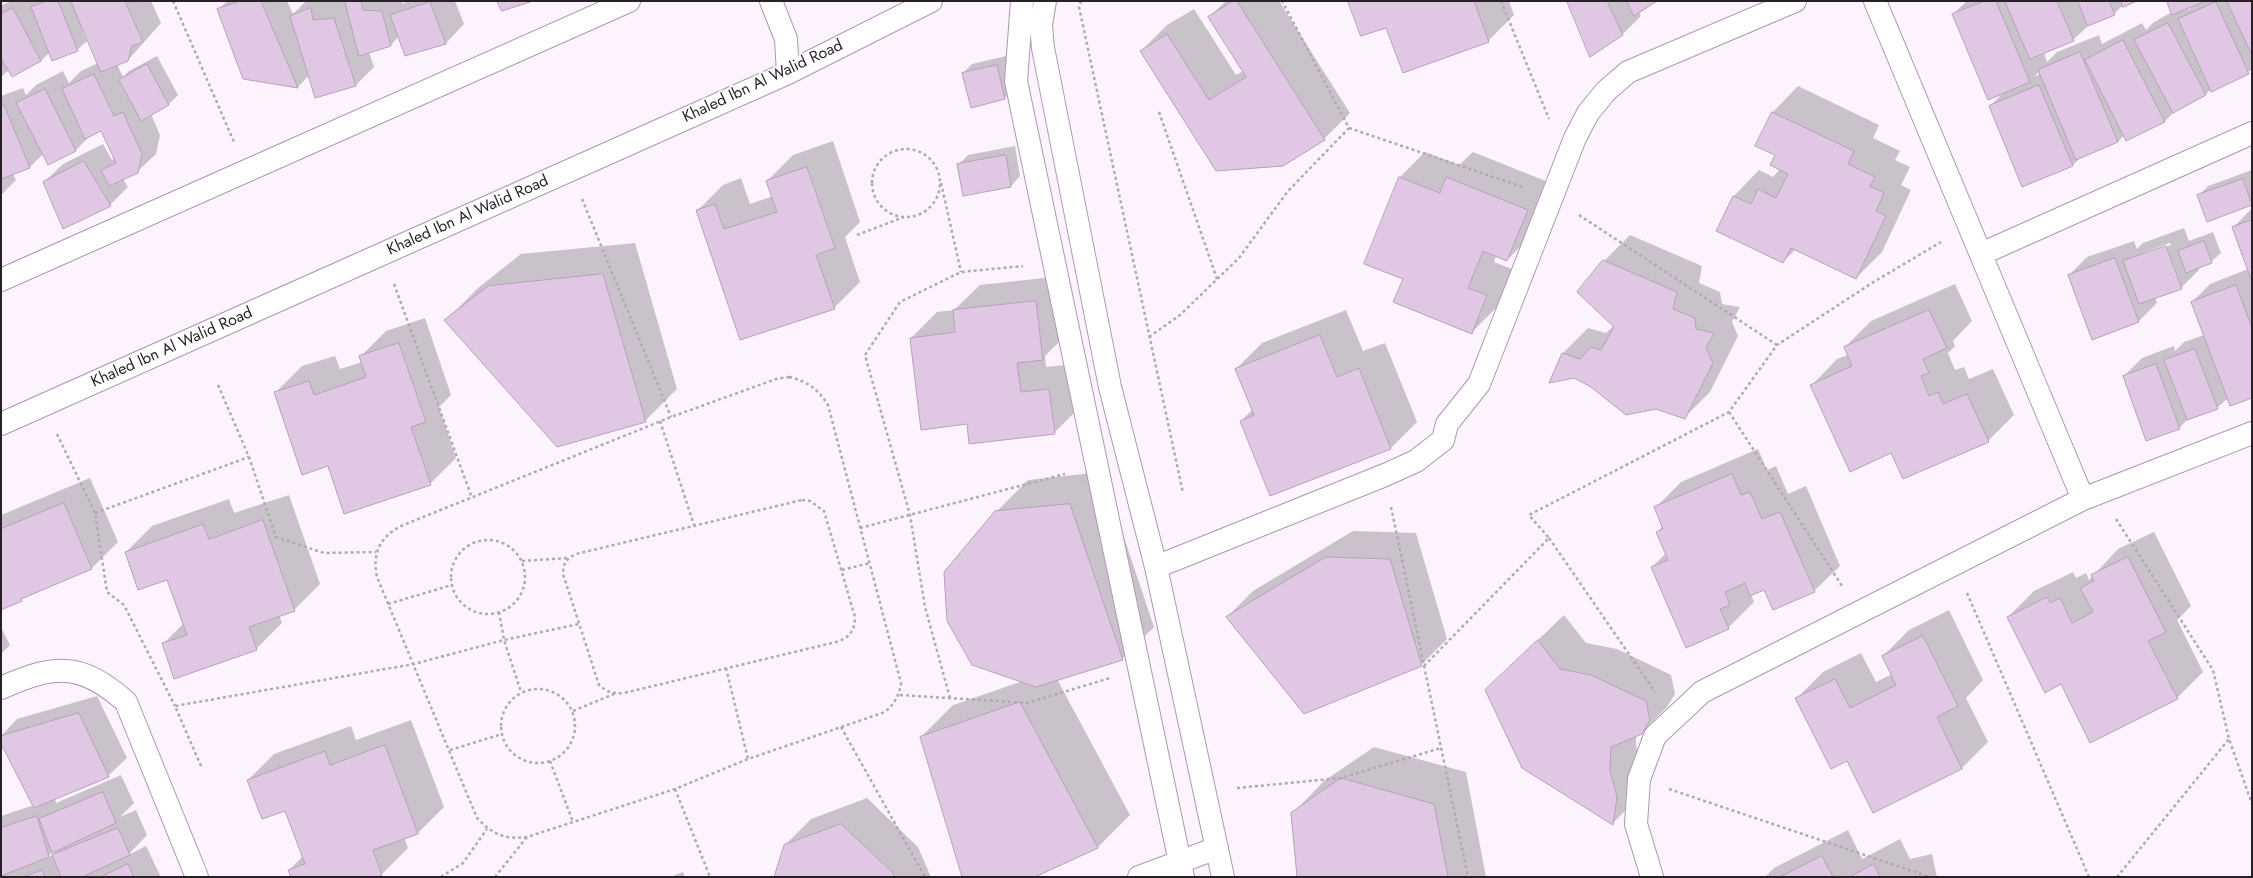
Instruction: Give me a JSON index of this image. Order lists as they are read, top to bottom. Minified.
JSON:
{"streets":{"street":["Khaled Ibn Al Walid Road"]}}
